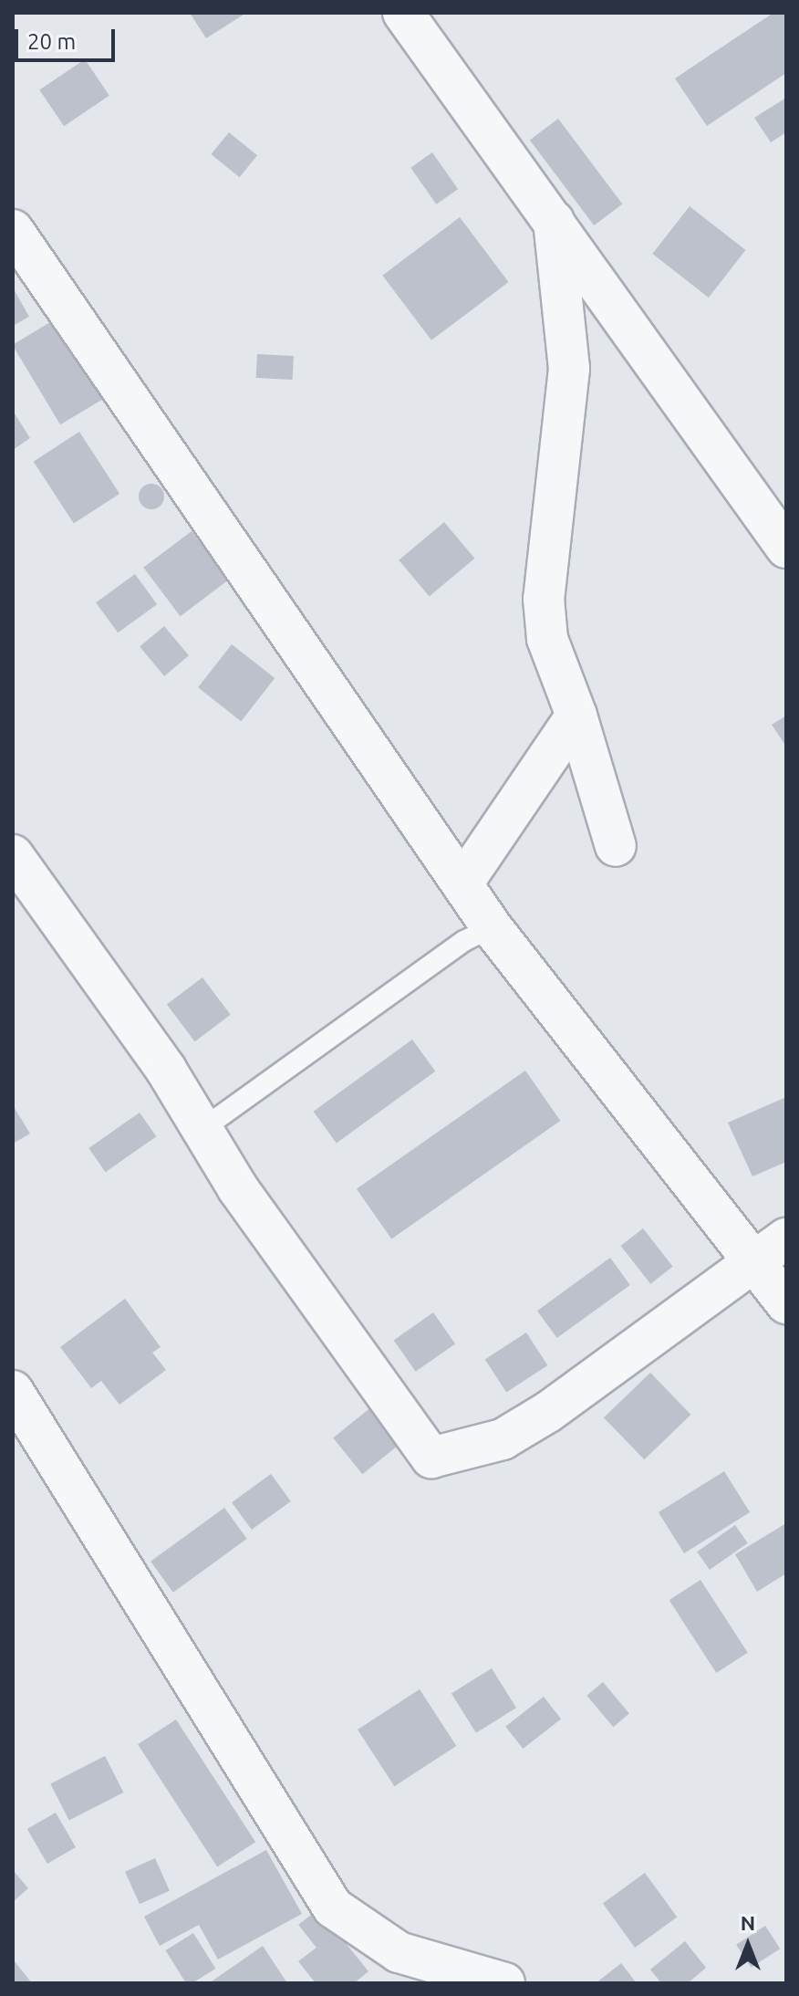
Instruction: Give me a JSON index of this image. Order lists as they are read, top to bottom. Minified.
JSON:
{"scale_bar":"20 m","north":"top"}
